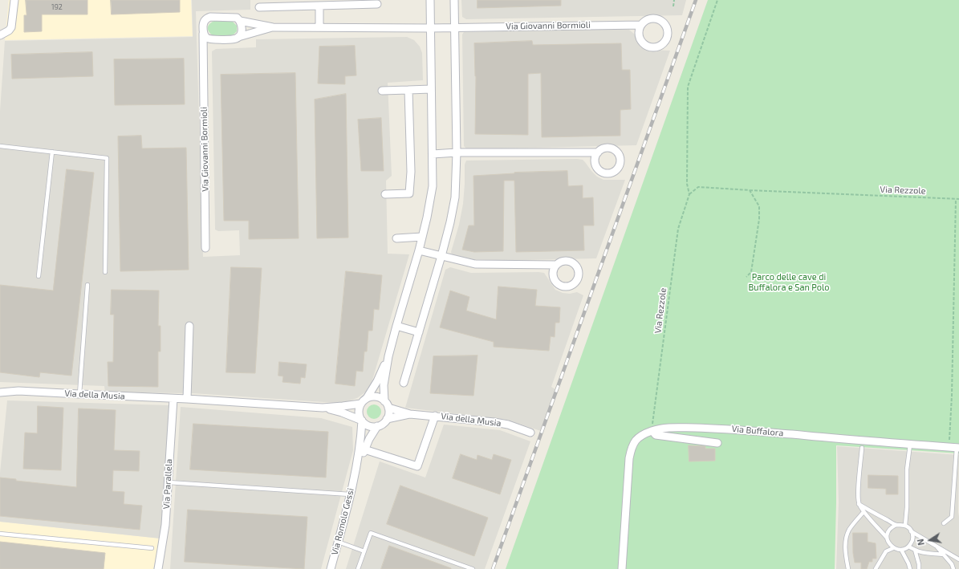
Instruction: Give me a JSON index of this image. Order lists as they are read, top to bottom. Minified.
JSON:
{"streets":{"street":["Via Giovanni Bormioli","Via della Musia","Via Buffalora","Via Parallela","Via Romolo Gessi"],"path":["Via Rezzole"]},"crossings":[["Via Rezzole","Via Buffalora"],["Via della Musia","Via Parallela"],["Via della Musia","Via Romolo Gessi"]],"parks":["Parco delle cave di Buffalora e San Polo"],"house_numbers":["192"],"north":"left"}
